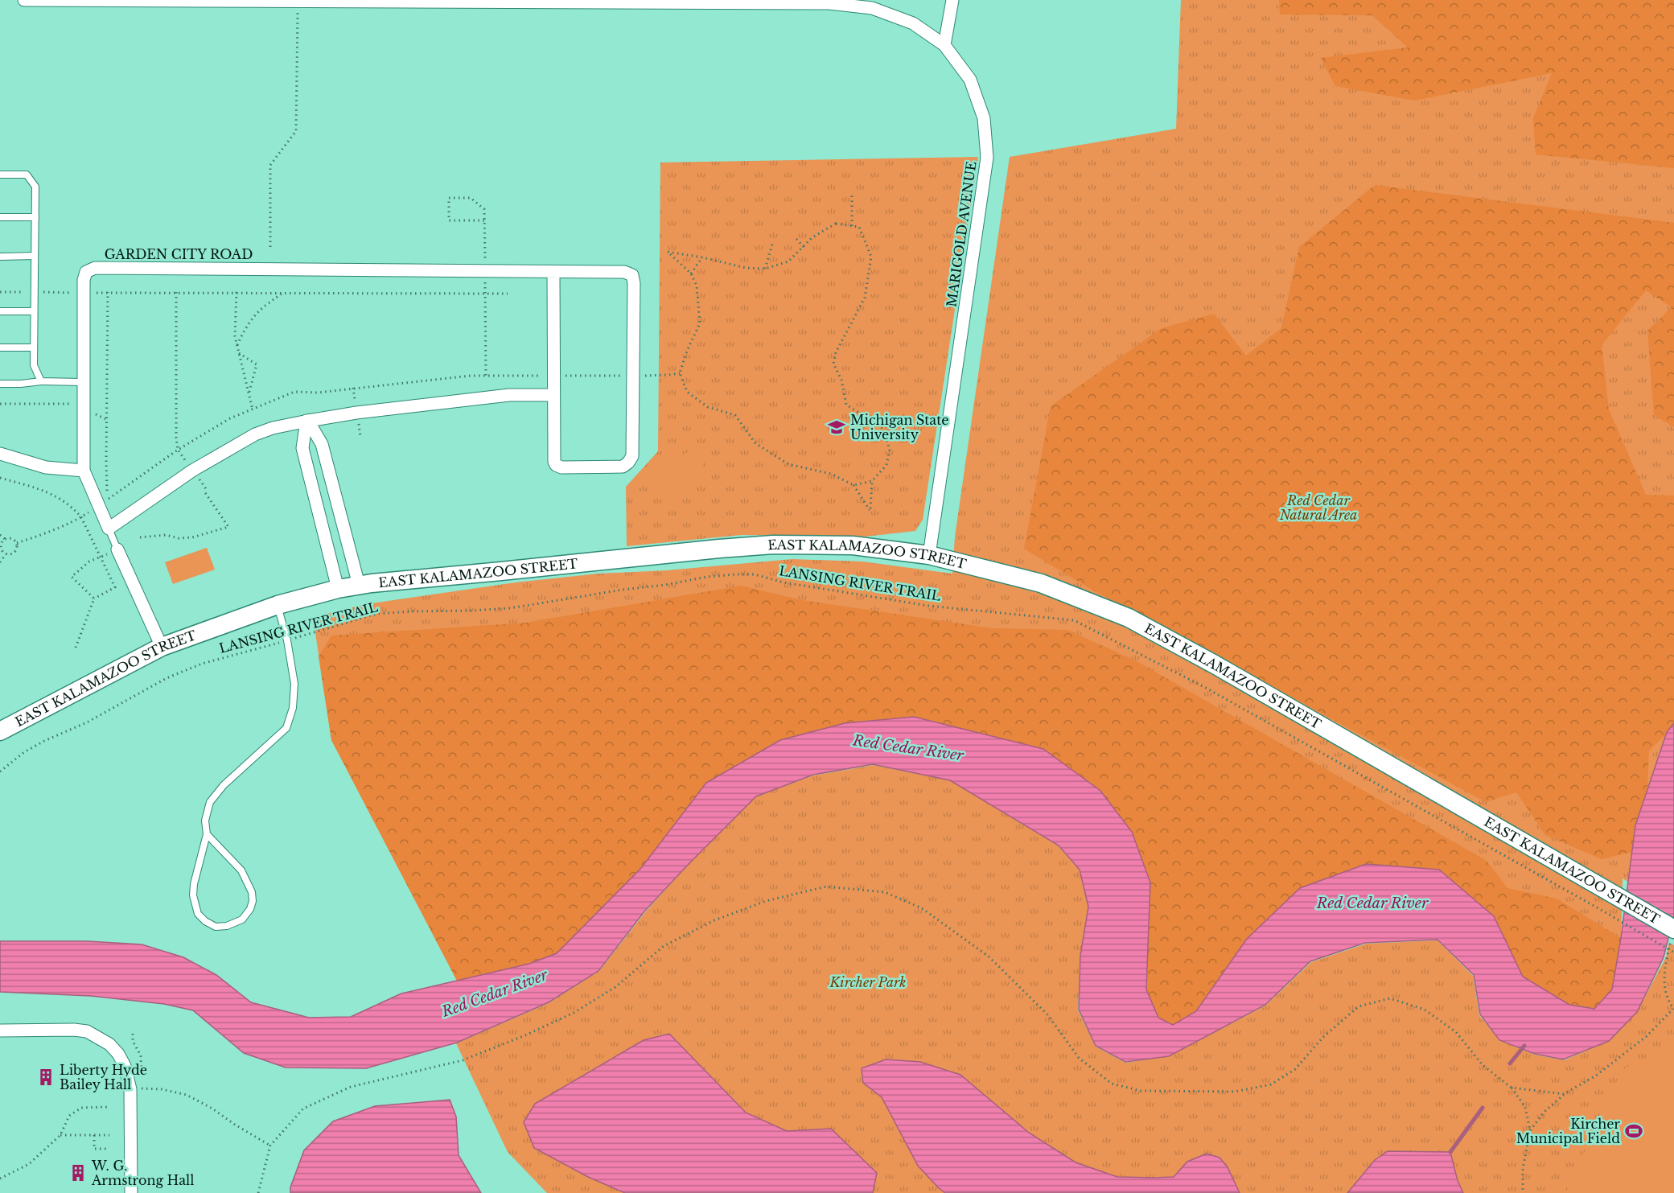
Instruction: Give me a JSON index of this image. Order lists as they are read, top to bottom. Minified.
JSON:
{"streets":{"street":["MARIGOLD AVENUE","GARDEN CITY ROAD","EAST KALAMAZOO STREET"],"path":["LANSING RIVER TRAIL"]},"crossings":[["MARIGOLD AVENUE","EAST KALAMAZOO STREET"]],"water":["Red Cedar River"],"parks":["Red Cedar Natural Area","Kircher Park"],"places":{"school or university":["Michigan State University"],"building":["Liberty Hyde Bailey Hall","W. G. Armstrong Hall"],"sports":["Kircher Municipal Field"]}}
